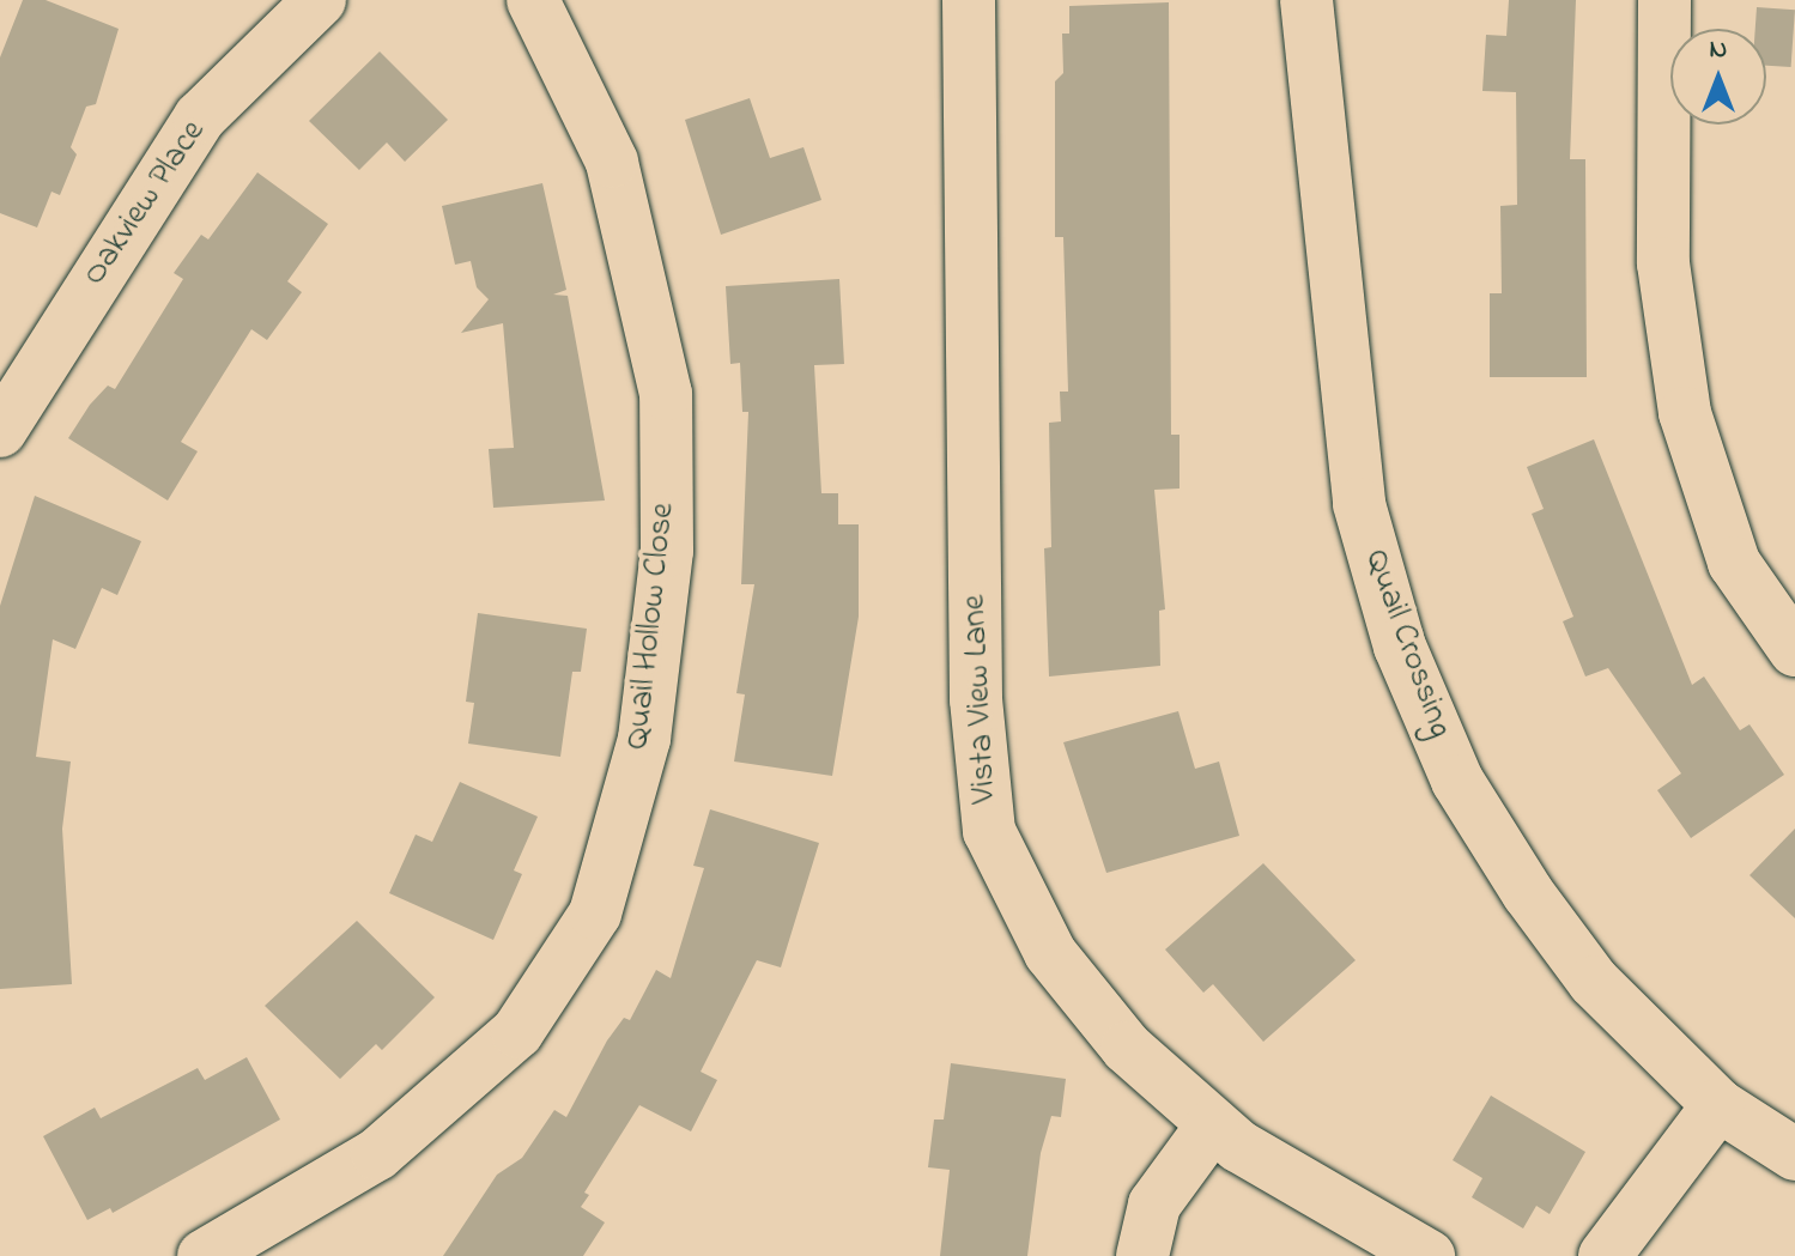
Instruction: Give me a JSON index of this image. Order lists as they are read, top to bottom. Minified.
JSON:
{"streets":{"street":["Oakview Place","Quail Hollow Close","Quail Crossing","Vista View Lane"]},"north":"top"}
